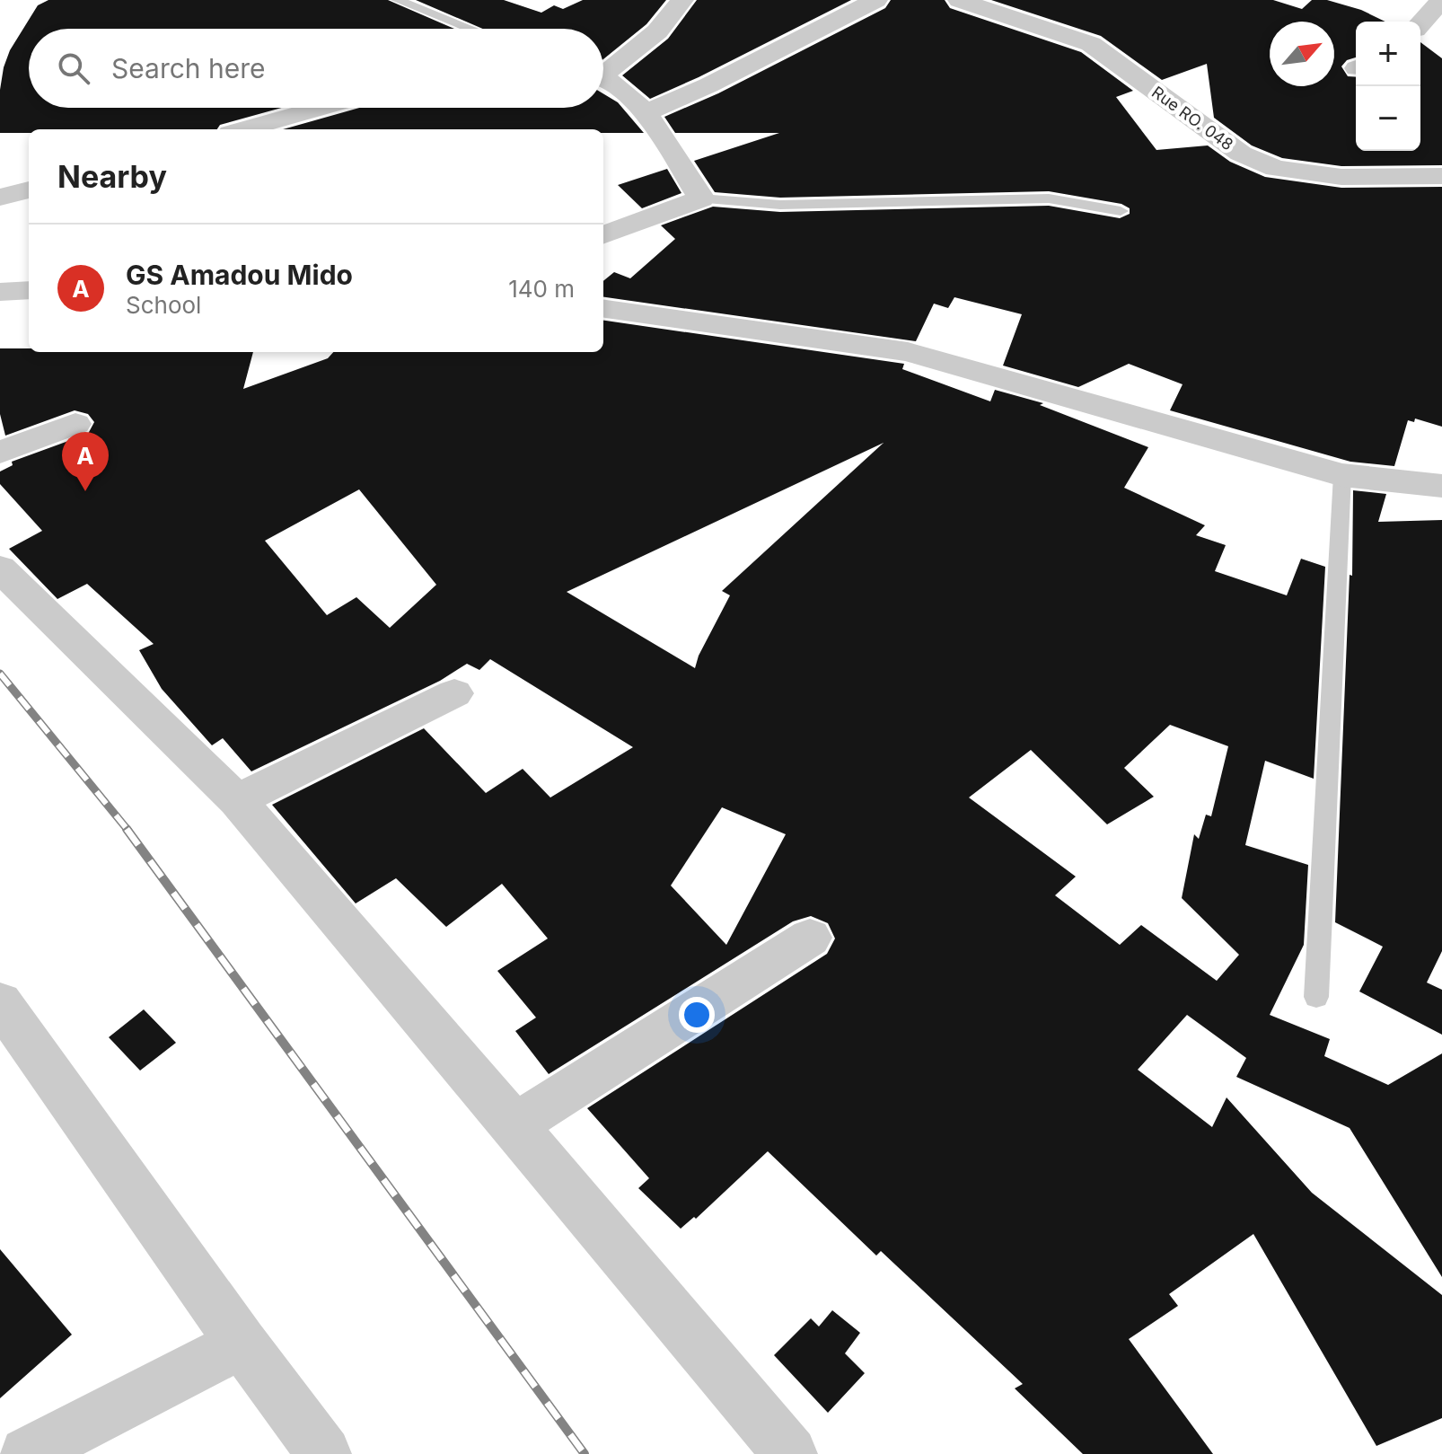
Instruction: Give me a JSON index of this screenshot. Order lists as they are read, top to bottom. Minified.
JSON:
{"streets":{"street":["Rue RO. 048"]},"north":"top right","page":{"map_buttons":["+","−"],"search":"Search here","heading":"Nearby","list":[{"mark":"A","name":"GS Amadou Mido","note":"School","value":"140 m"}],"pins":"A"}}
